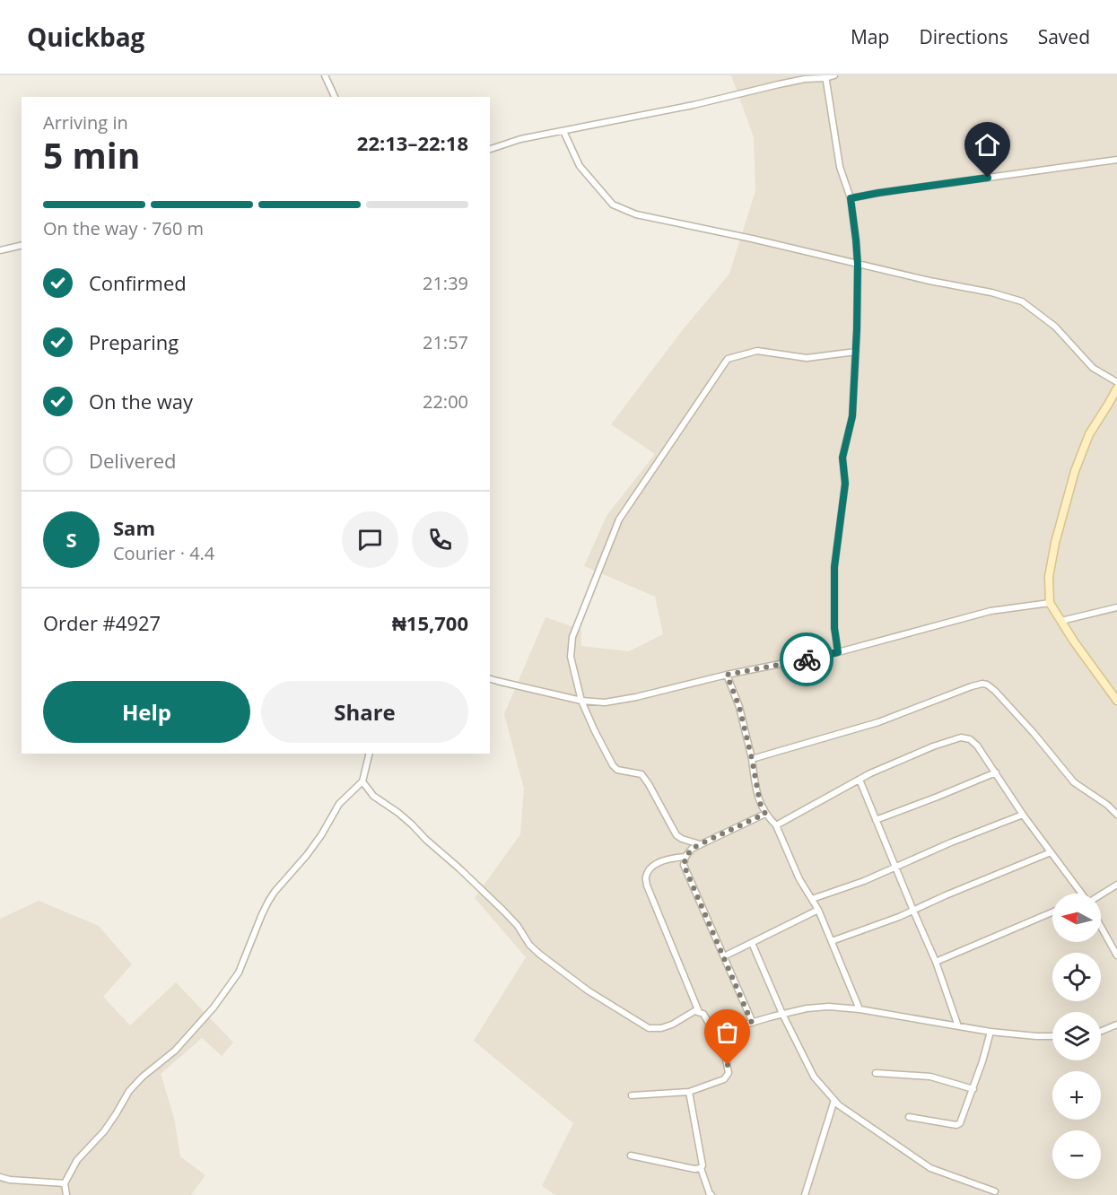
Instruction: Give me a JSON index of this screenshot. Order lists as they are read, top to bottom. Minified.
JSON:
{"north":"left","page":{"header":"Quickbag","nav":["Map","Directions","Saved"],"heading":["5 min","Arriving in","22:13–22:18"],"panel":["Sam","Courier · 4.4","Order #4927","₦15,700"],"bar":"On the way · 760 m","list":[["Confirmed","21:39"],["Preparing","21:57"],["On the way","22:00"],"Delivered"],"round":"S","buttons":["Help","Share"],"map_buttons":["+","−"]}}
